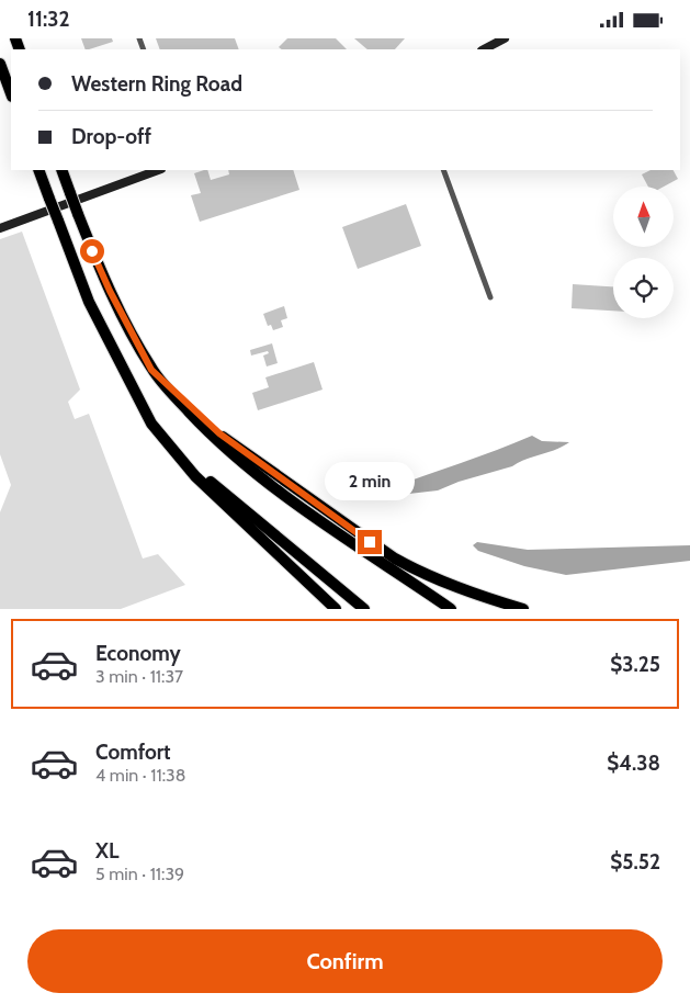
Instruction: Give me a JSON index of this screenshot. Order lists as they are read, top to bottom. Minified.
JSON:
{"north":"top","page":{"status":"11:32","banner":["Western Ring Road","Drop-off"],"bubble":"2 min","list":[{"name":"Economy","note":"3 min · 11:37","value":"$3.25"},{"name":"Comfort","note":"4 min · 11:38","value":"$4.38"},{"name":"XL","note":"5 min · 11:39","value":"$5.52"}],"buttons":"Confirm"}}
